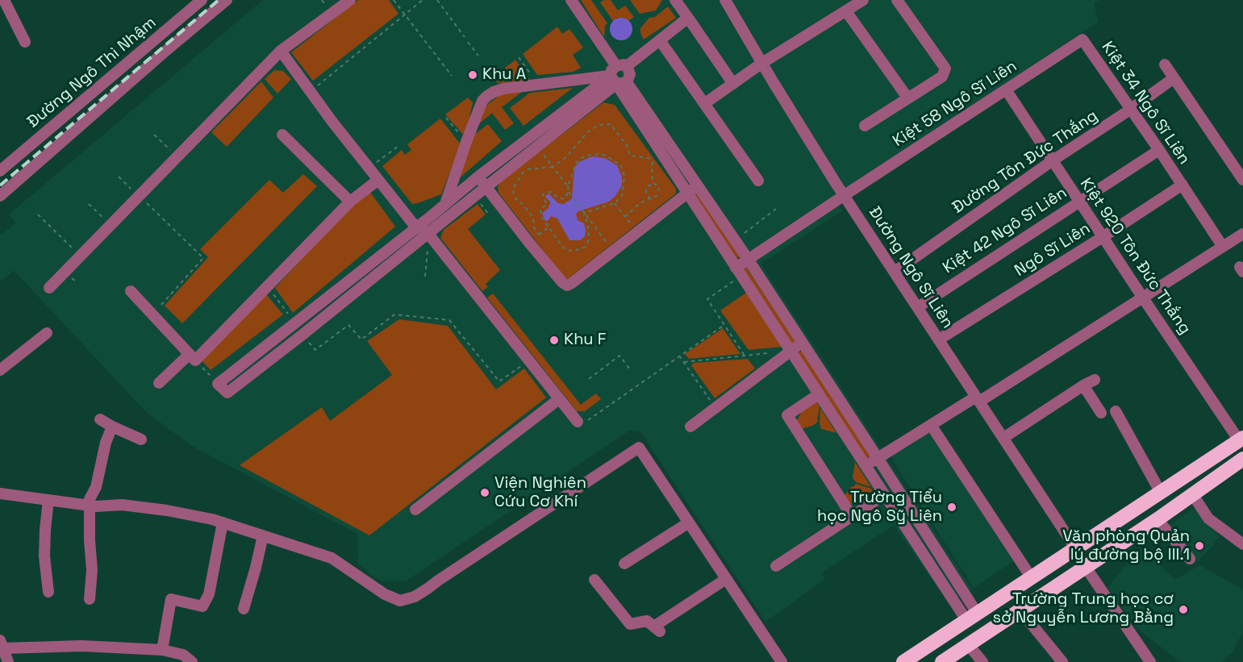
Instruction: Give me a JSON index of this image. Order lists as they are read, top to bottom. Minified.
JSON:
{"streets":{"street":["Đường Ngô Thì Nhậm","Kiệt 34 Ngô Sĩ Liên","Kiệt 58 Ngô Sĩ Liên","Đường Tôn Đức Thắng","Kiệt 42 Ngô Sĩ Liên","Ngô Sĩ Liên","Kiệt 920 Tôn Đức Thắng","Đường Ngô Sĩ Liên"]},"crossings":[["Kiệt 34 Ngô Sĩ Liên","Kiệt 58 Ngô Sĩ Liên"],["Kiệt 34 Ngô Sĩ Liên","Đường Tôn Đức Thắng"],["Kiệt 34 Ngô Sĩ Liên","Kiệt 42 Ngô Sĩ Liên"],["Kiệt 34 Ngô Sĩ Liên","Ngô Sĩ Liên"],["Kiệt 58 Ngô Sĩ Liên","Kiệt 920 Tôn Đức Thắng"],["Kiệt 58 Ngô Sĩ Liên","Đường Ngô Sĩ Liên"],["Đường Tôn Đức Thắng","Kiệt 920 Tôn Đức Thắng"],["Đường Tôn Đức Thắng","Đường Ngô Sĩ Liên"],["Kiệt 42 Ngô Sĩ Liên","Kiệt 920 Tôn Đức Thắng"],["Kiệt 42 Ngô Sĩ Liên","Đường Ngô Sĩ Liên"],["Ngô Sĩ Liên","Kiệt 920 Tôn Đức Thắng"],["Ngô Sĩ Liên","Đường Ngô Sĩ Liên"]],"places":["Khu A","Khu F","Viện Nghiên Cứu Cơ Khí","Trường Tiểu học Ngô Sỹ Liên","Văn phòng Quản lý đường bộ III.1","Trường Trung học cơ sở Nguyễn Lương Bằng"]}
